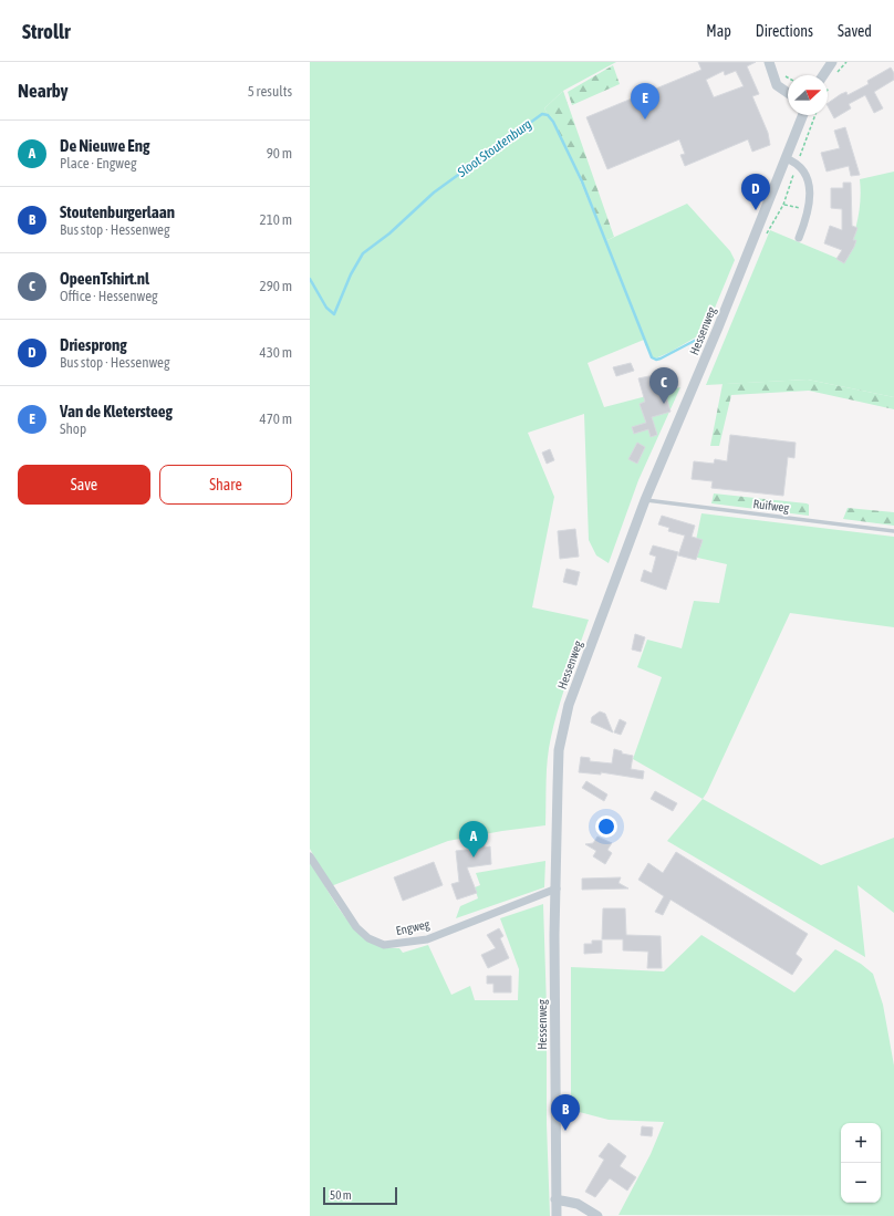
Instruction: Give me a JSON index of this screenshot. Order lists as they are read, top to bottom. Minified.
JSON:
{"streets":{"street":["Hessenweg","Engweg"],"lane":["Ruifweg"]},"crossings":[["Hessenweg","Ruifweg"],["Hessenweg","Engweg"]],"water":["Sloot Stoutenburg"],"scale_bar":"50 m","north":"right","page":{"header":"Strollr","nav":["Map","Directions","Saved"],"heading":["Nearby","5 results"],"pins":["E","D","C","A","B"],"list":[{"mark":"A","name":"De Nieuwe Eng","note":"Place · Engweg","value":"90 m"},{"mark":"B","name":"Stoutenburgerlaan","note":"Bus stop · Hessenweg","value":"210 m"},{"mark":"C","name":"OpeenTshirt.nl","note":"Office · Hessenweg","value":"290 m"},{"mark":"D","name":"Driesprong","note":"Bus stop · Hessenweg","value":"430 m"},{"mark":"E","name":"Van de Kletersteeg","note":"Shop","value":"470 m"}],"buttons":["Save","Share"],"map_buttons":["+","−"],"scale":"50 m"}}
